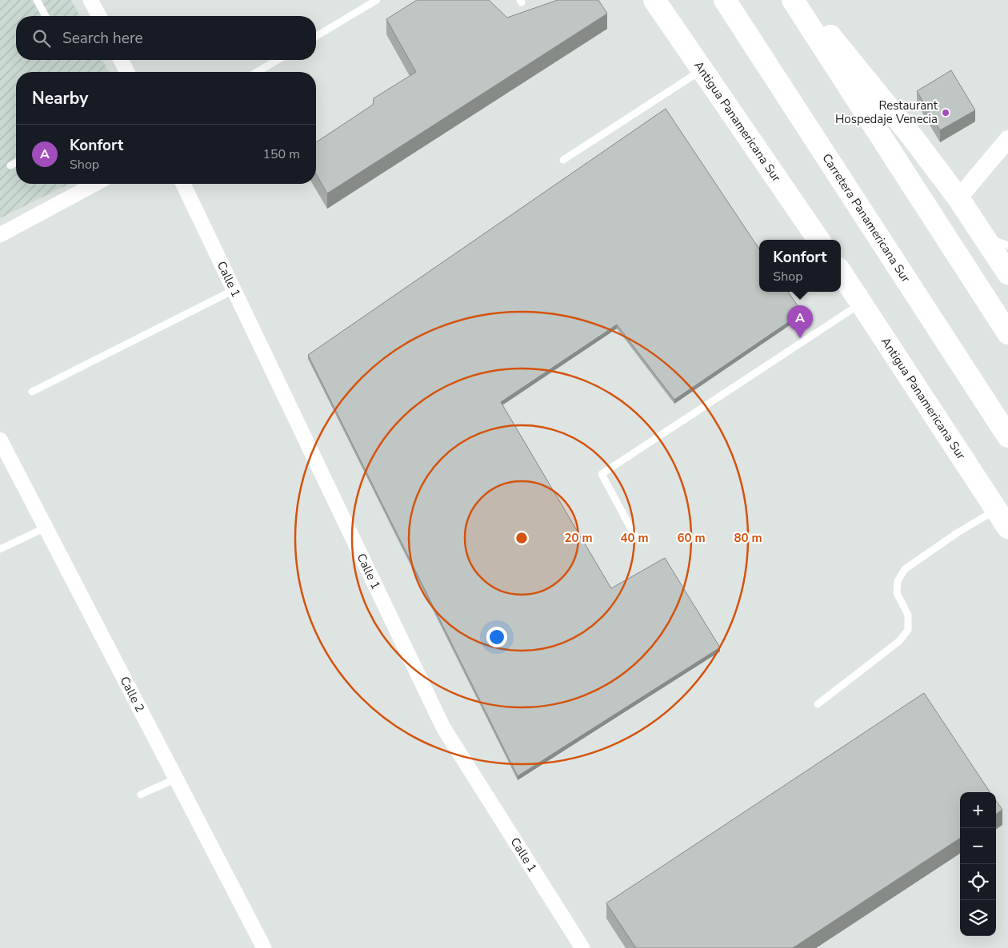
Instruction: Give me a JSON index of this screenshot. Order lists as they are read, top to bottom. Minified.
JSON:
{"streets":{"main road":["Antigua Panamericana Sur","Carretera Panamericana Sur"],"street":["Calle 1","Calle 2"]},"places":["Restaurant Hospedaje Venecia"],"page":{"search":"Search here","heading":"Nearby","list":[{"mark":"A","name":"Konfort","note":"Shop","value":"150 m"}],"popup":["Konfort","Shop"],"pins":"A","map_buttons":["+","−"]},"rings":["20 m","40 m","60 m","80 m"]}
